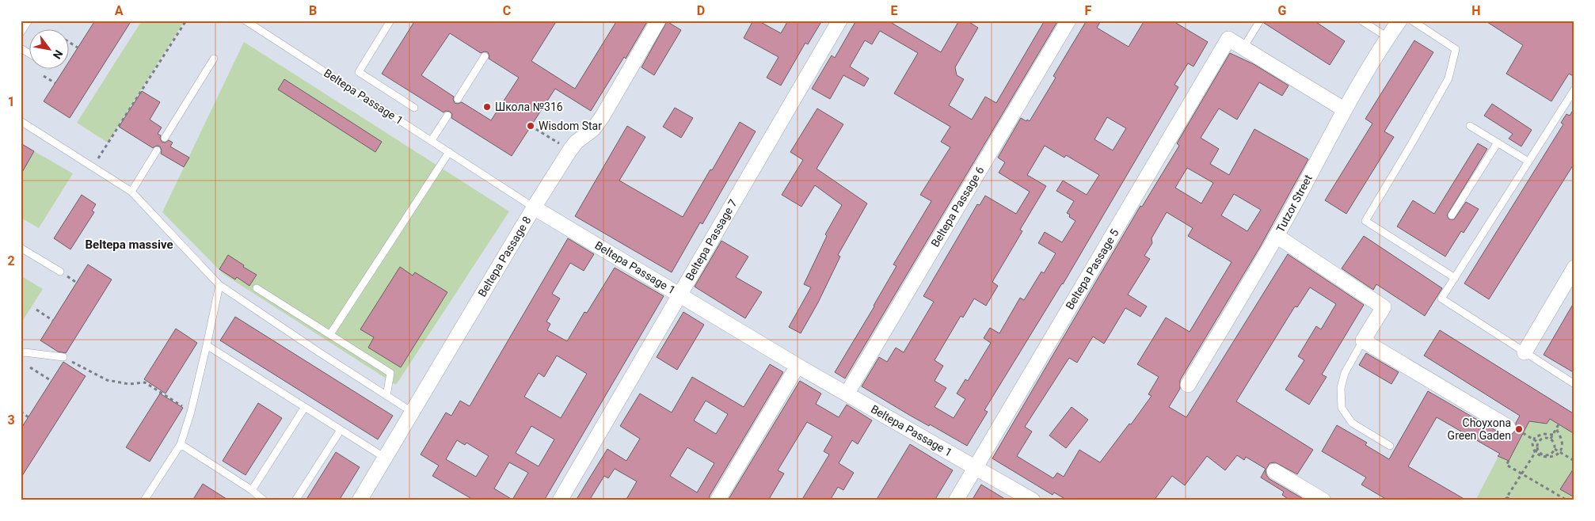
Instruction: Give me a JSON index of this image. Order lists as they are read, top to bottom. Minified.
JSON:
{"streets":{"street":["Beltepa Passage 1","Tutzor Street","Beltepa Passage 6","Beltepa Passage 7","Beltepa Passage 8","Beltepa Passage 5"]},"crossings":[["Beltepa Passage 1","Beltepa Passage 6"],["Beltepa Passage 1","Beltepa Passage 7"],["Beltepa Passage 1","Beltepa Passage 8"],["Beltepa Passage 1","Beltepa Passage 5"]],"districts":["Beltepa massive"],"places":["Школа №316","Wisdom Star","Choyxona Green Gaden"],"north":"bottom right","grid":{"columns":["A","B","C","D","E","F","G","H"],"rows":["1","2","3"]}}
